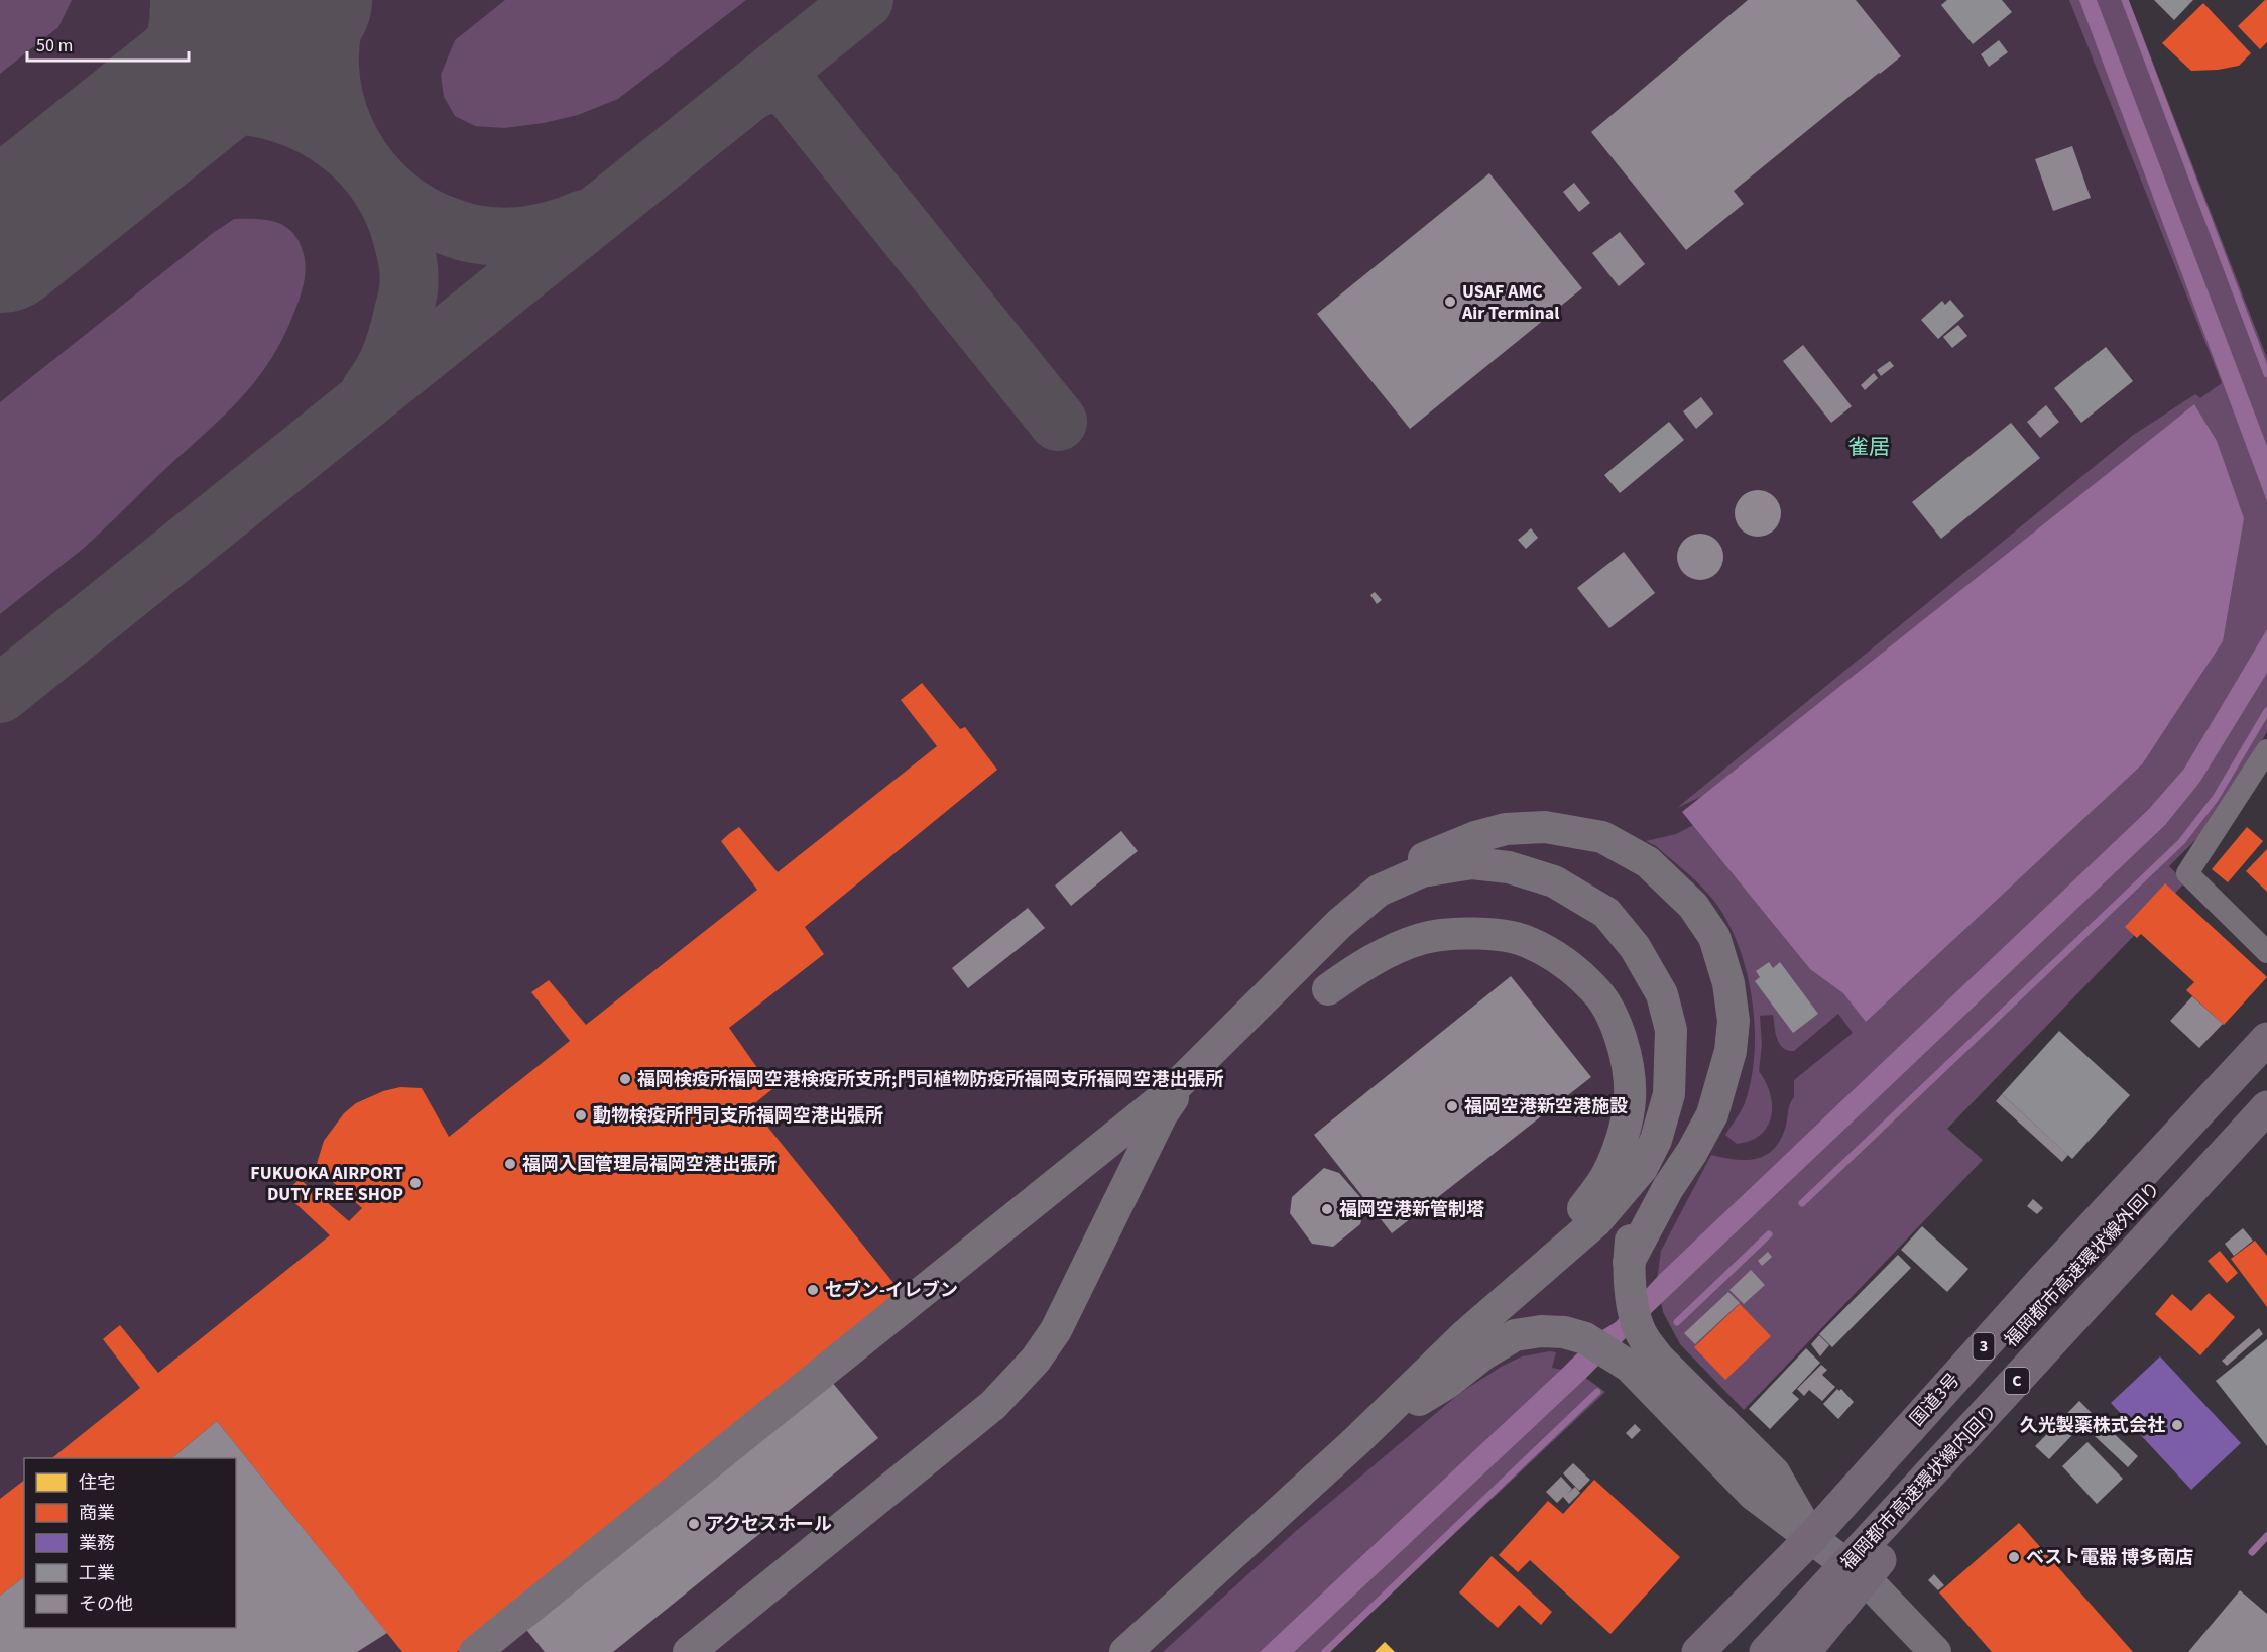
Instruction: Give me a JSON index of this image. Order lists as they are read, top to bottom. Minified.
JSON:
{"streets":{"highway":["福岡都市高速環状線外回り","3","C","国道3号","福岡都市高速環状線内回り"]},"crossings":[["福岡都市高速環状線外回り","国道3号"]],"districts":["雀居"],"places":["USAF AMC Air Terminal","福岡検疫所福岡空港検疫所支所;門司植物防疫所福岡支所福岡空港出張所","福岡空港新空港施設","動物検疫所門司支所福岡空港出張所","福岡入国管理局福岡空港出張所","FUKUOKA AIRPORT DUTY FREE SHOP","福岡空港新管制塔","セブン-イレブン","久光製薬株式会社","アクセスホール","ベスト電器 博多南店"],"legend":["住宅","商業","業務","工業","その他"],"scale_bar":"50 m"}
